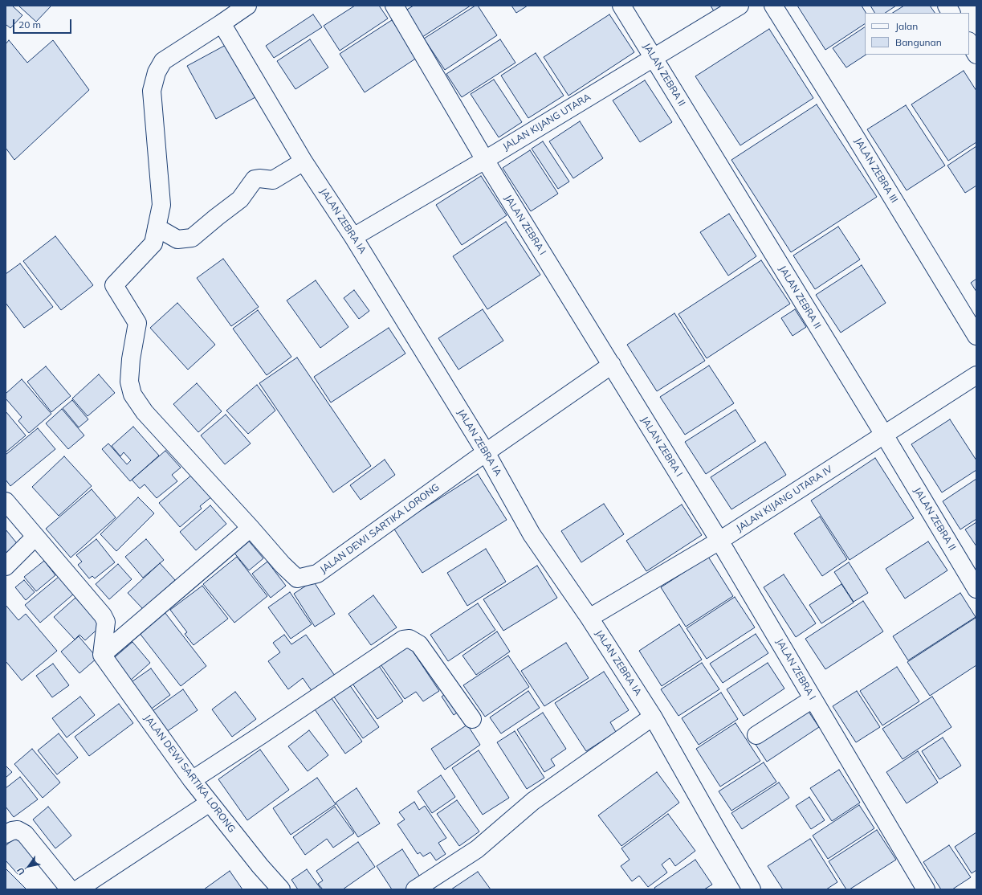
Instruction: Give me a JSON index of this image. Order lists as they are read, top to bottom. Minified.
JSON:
{"streets":{"street":["JALAN ZEBRA II","JALAN KIJANG UTARA","JALAN ZEBRA III","JALAN ZEBRA IA","JALAN ZEBRA I","JALAN KIJANG UTARA IV","JALAN DEWI SARTIKA LORONG"]},"crossings":[["JALAN ZEBRA II","JALAN KIJANG UTARA"],["JALAN ZEBRA II","JALAN KIJANG UTARA IV"],["JALAN KIJANG UTARA","JALAN ZEBRA IA"],["JALAN KIJANG UTARA","JALAN ZEBRA I"],["JALAN ZEBRA IA","JALAN KIJANG UTARA IV"],["JALAN ZEBRA IA","JALAN DEWI SARTIKA LORONG"],["JALAN ZEBRA I","JALAN KIJANG UTARA IV"]],"legend":["Jalan","Bangunan"],"scale_bar":"20 m","north":"bottom left"}
